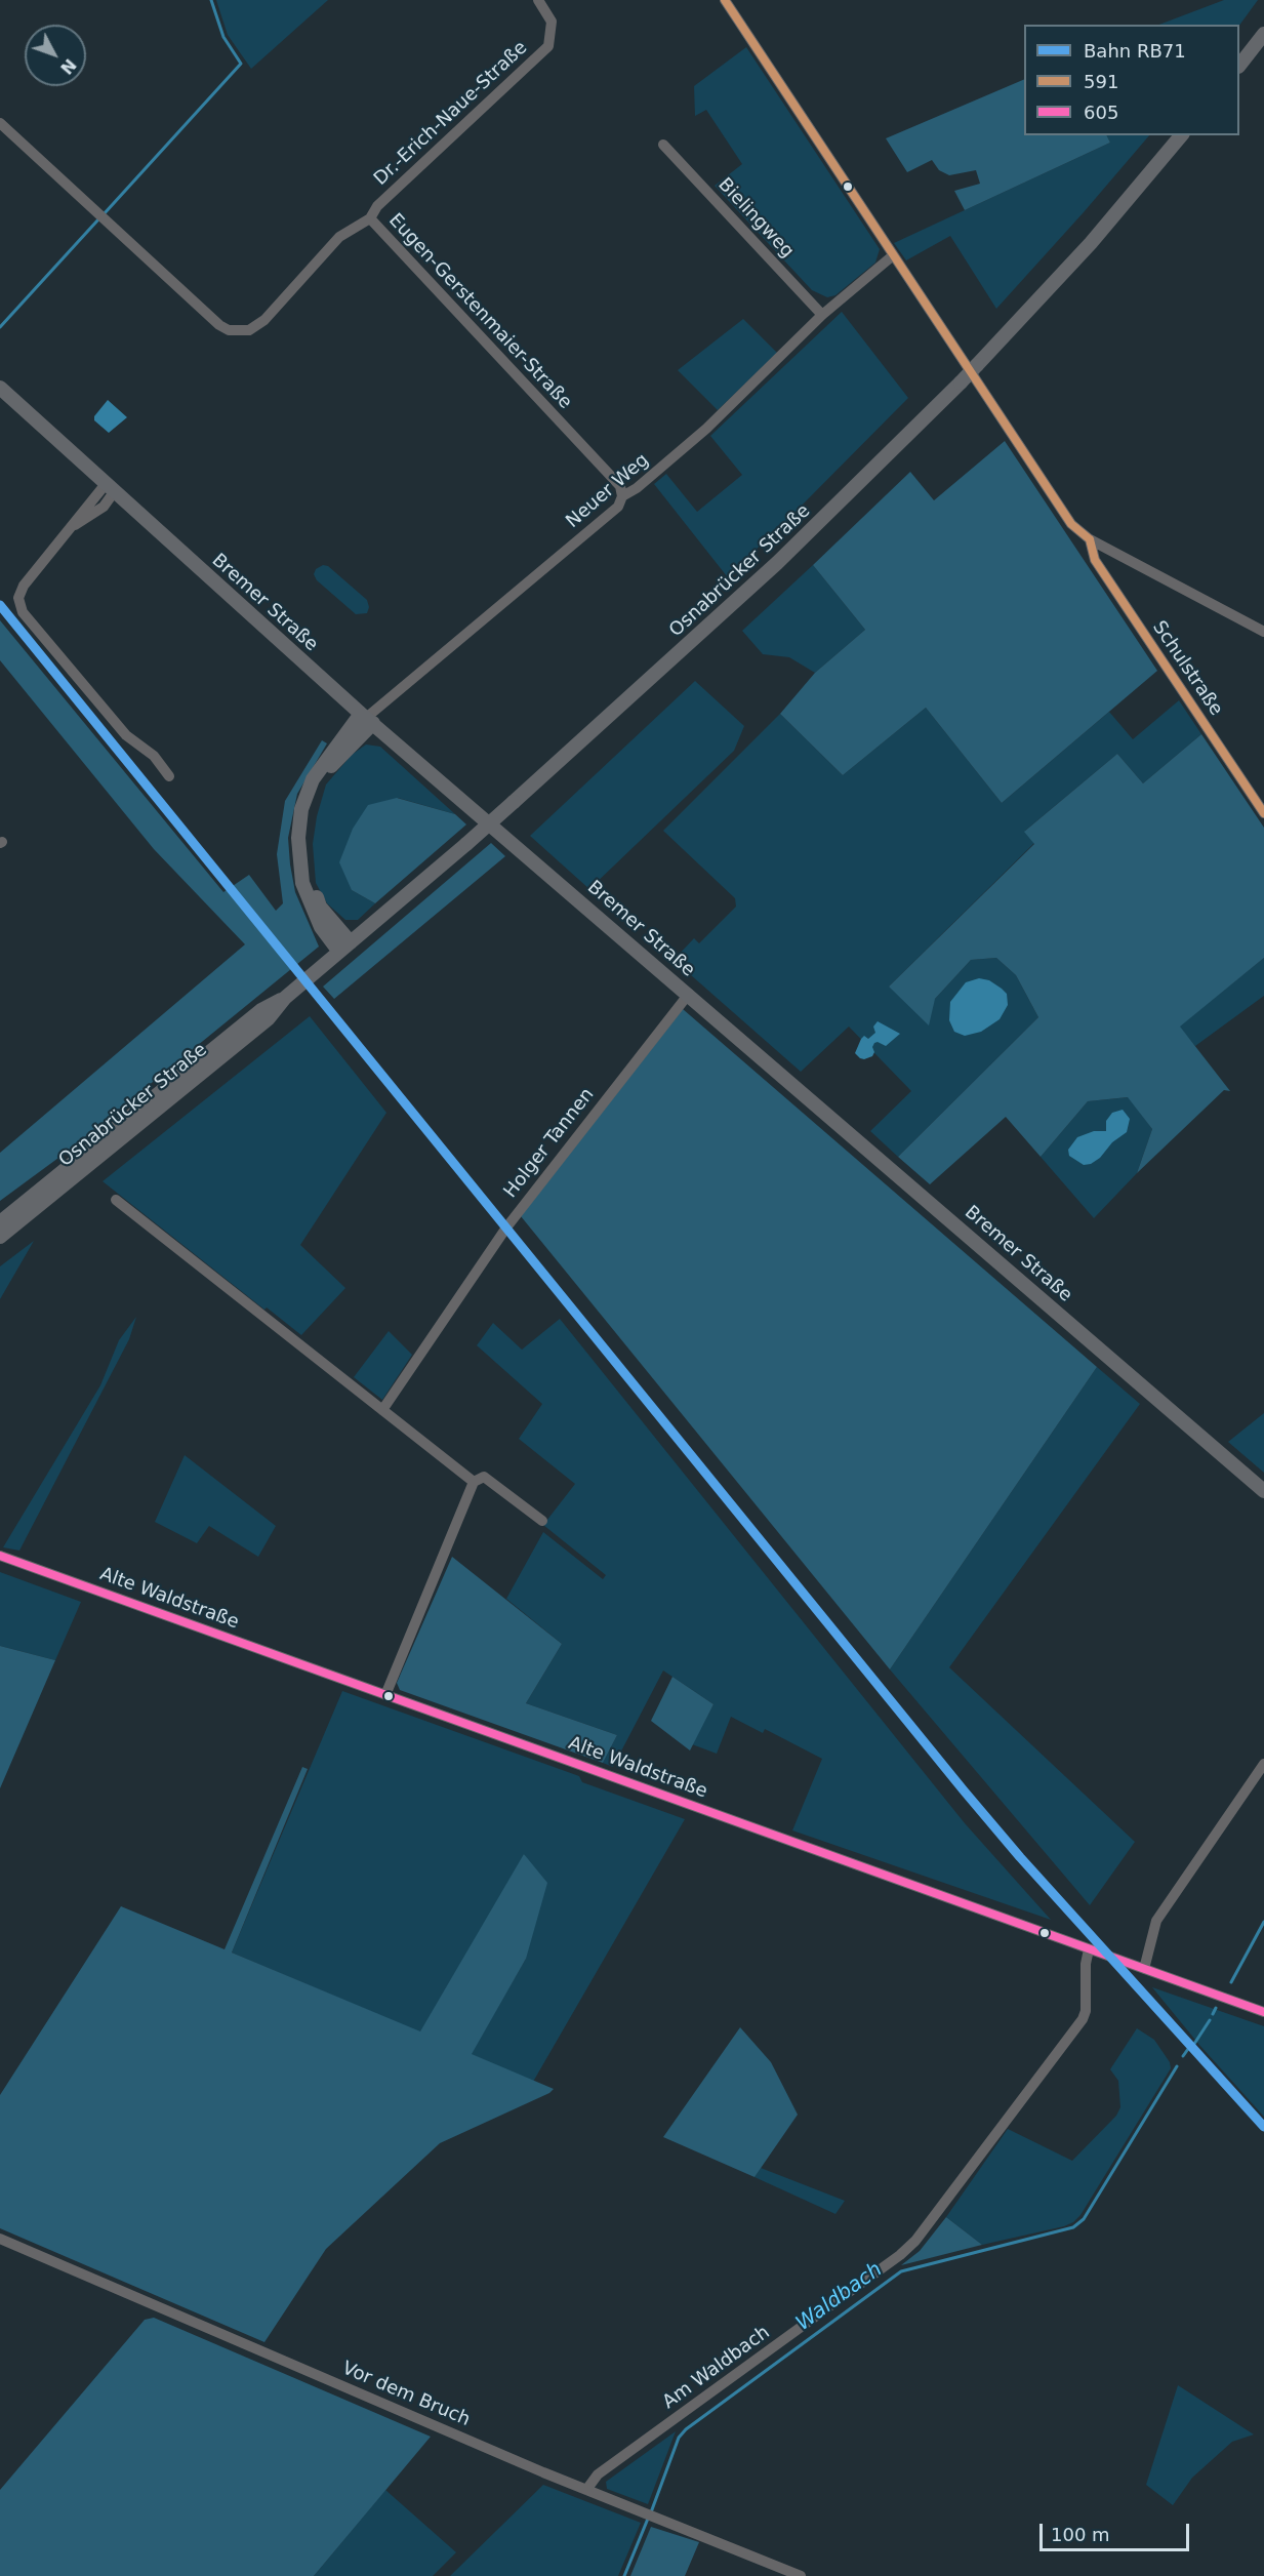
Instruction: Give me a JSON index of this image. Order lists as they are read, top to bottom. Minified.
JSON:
{"streets":{"main road":["Osnabrücker Straße","Bremer Straße"],"street":["Dr.-Erich-Naue-Straße","Bielingweg","Eugen-Gerstenmaier-Straße","Neuer Weg","Schulstraße","Holger Tannen","Alte Waldstraße","Am Waldbach","Vor dem Bruch"]},"crossings":[["Dr.-Erich-Naue-Straße","Eugen-Gerstenmaier-Straße"],["Bielingweg","Neuer Weg"],["Eugen-Gerstenmaier-Straße","Neuer Weg"],["Neuer Weg","Bremer Straße"],["Bremer Straße","Holger Tannen"],["Alte Waldstraße","Am Waldbach"],["Am Waldbach","Vor dem Bruch"]],"water":["Waldbach"],"lines":["transit line 591","rail line RB71","transit line 605"],"legend":["Bahn RB71","591","605"],"scale_bar":"100 m","north":"bottom right"}
